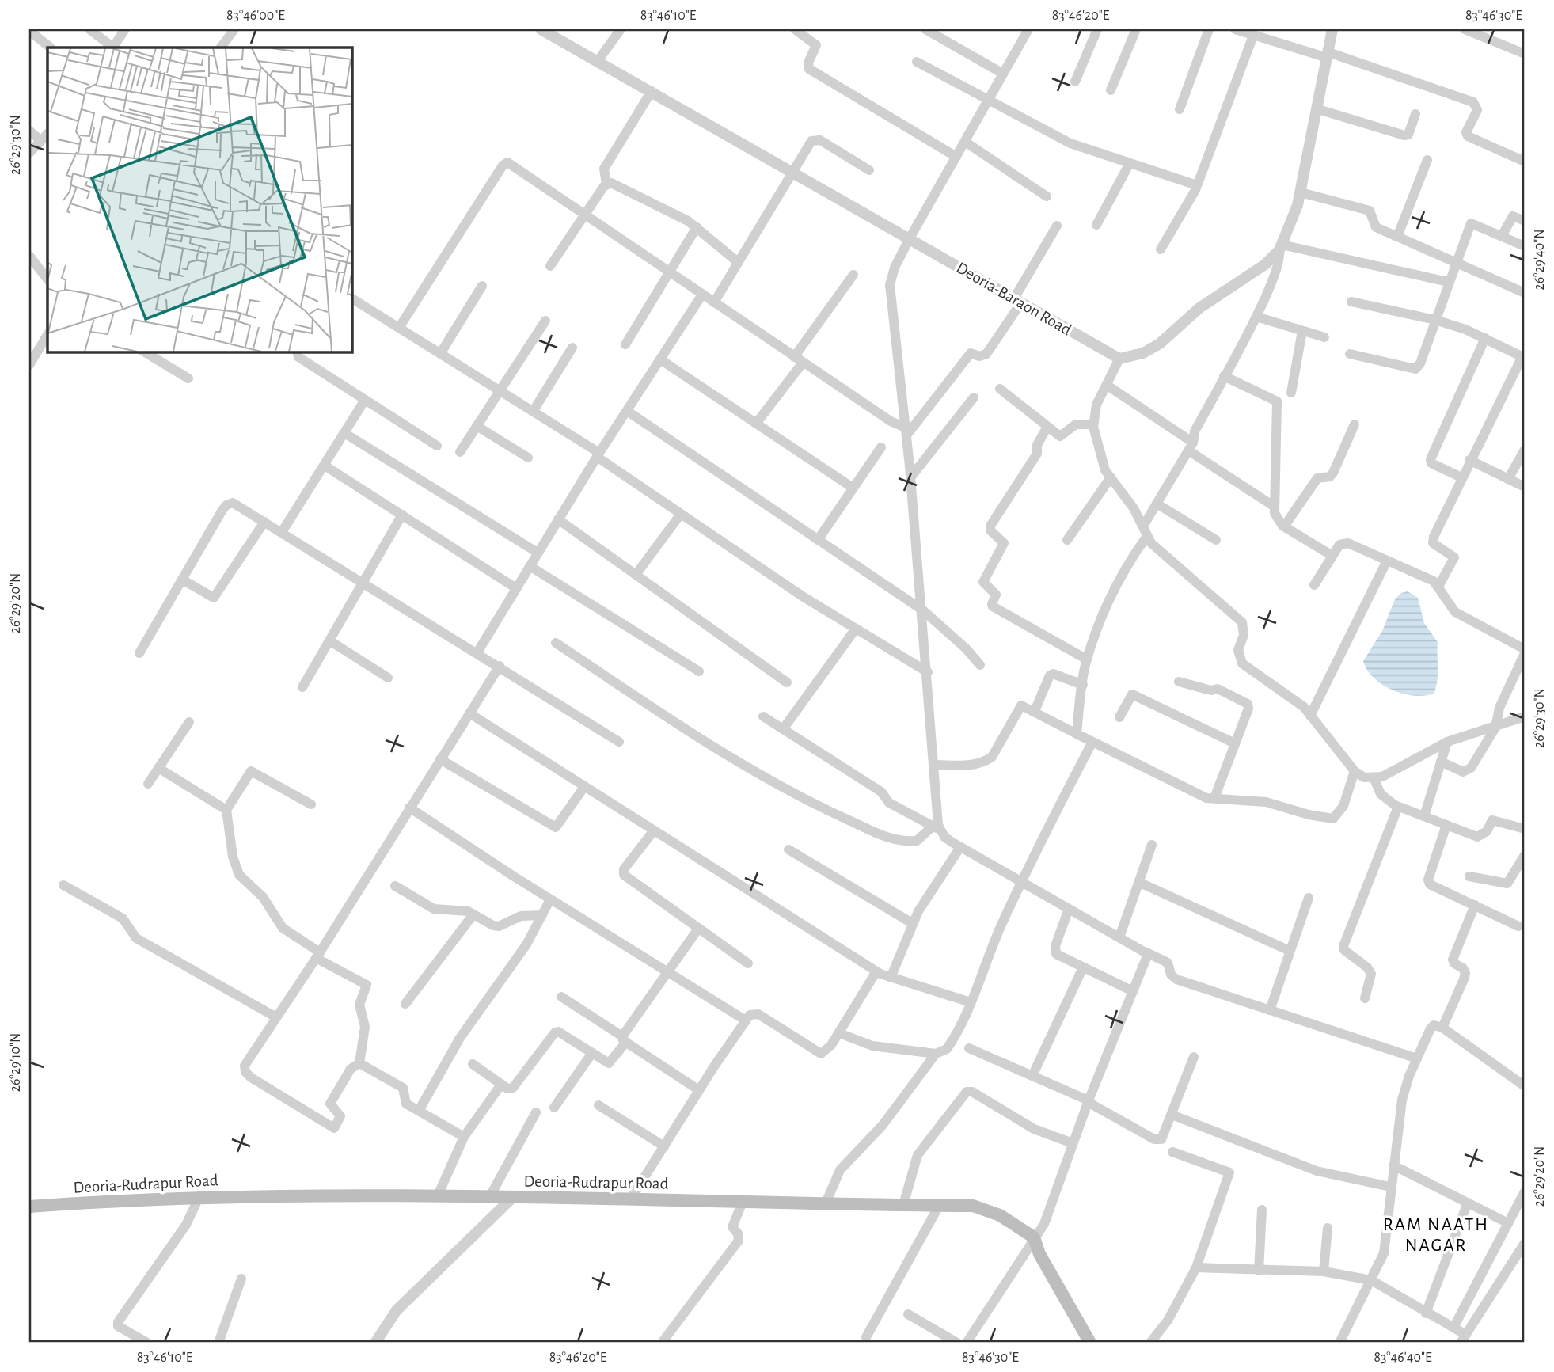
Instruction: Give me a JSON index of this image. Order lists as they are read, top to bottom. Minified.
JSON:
{"streets":{"main road":["Deoria-Rudrapur Road"],"street":["Deoria-Baraon Road"]},"districts":["RAM NAATH NAGAR"],"coordinates":["83°46'00\"E","83°46'10\"E","83°46'20\"E","83°46'30\"E","26°29'30\"N","26°29'40\"N","26°29'20\"N","26°29'10\"N","83°46'40\"E"]}
